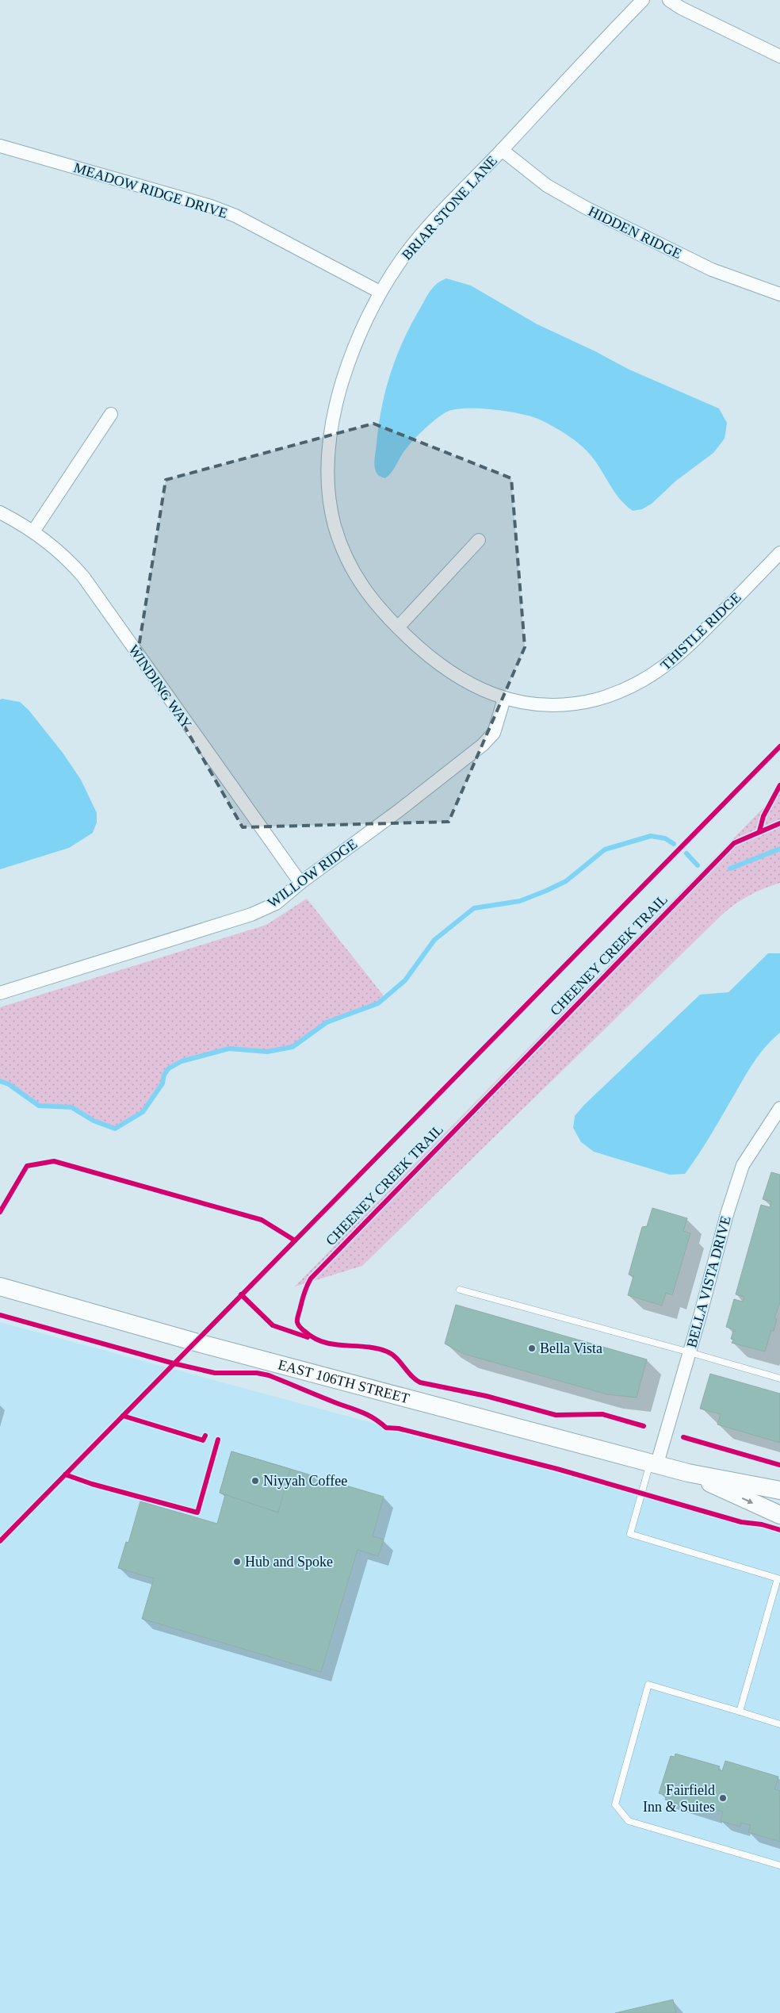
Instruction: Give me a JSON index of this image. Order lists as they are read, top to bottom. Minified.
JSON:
{"streets":{"main road":["EAST 106TH STREET"],"street":["MEADOW RIDGE DRIVE","BRIAR STONE LANE","HIDDEN RIDGE","THISTLE RIDGE","WINDING WAY","WILLOW RIDGE","BELLA VISTA DRIVE"],"cycle path":["CHEENEY CREEK TRAIL"]},"crossings":[["MEADOW RIDGE DRIVE","BRIAR STONE LANE"],["BRIAR STONE LANE","HIDDEN RIDGE"],["BRIAR STONE LANE","THISTLE RIDGE"],["THISTLE RIDGE","WILLOW RIDGE"],["WINDING WAY","WILLOW RIDGE"],["BELLA VISTA DRIVE","EAST 106TH STREET"]],"places":["Bella Vista","Niyyah Coffee","Hub and Spoke","Fairfield Inn & Suites"]}
